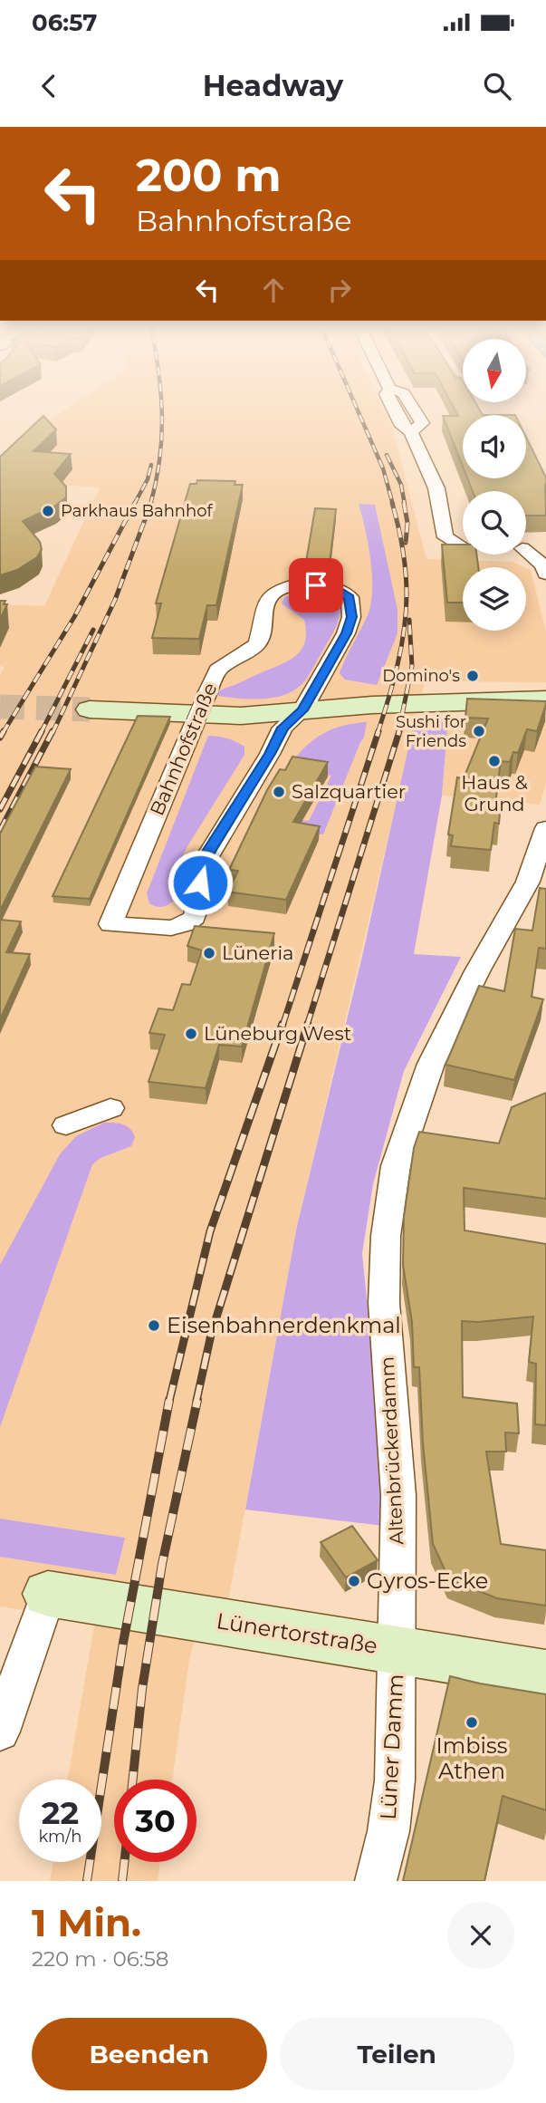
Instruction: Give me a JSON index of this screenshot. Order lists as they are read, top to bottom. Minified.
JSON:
{"streets":{"main road":["Lünertorstraße"],"street":["Bahnhofstraße","Altenbrückerdamm","Lüner Damm"]},"crossings":[["Altenbrückerdamm","Lünertorstraße"],["Altenbrückerdamm","Lüner Damm"],["Lünertorstraße","Lüner Damm"]],"places":["Parkhaus Bahnhof","Domino's","Sushi for Friends","Haus & Grund","Salzquartier","Lüneria","Lüneburg West","Eisenbahnerdenkmal","Gyros-Ecke","Imbiss Athen"],"north":"bottom","page":{"status":"06:57","header":"Headway","turn":["200 m","Bahnhofstraße"],"speed":"22 km/h","limit":"30","heading":["1 Min.","220 m · 06:58"],"buttons":["Beenden","Teilen"]}}
